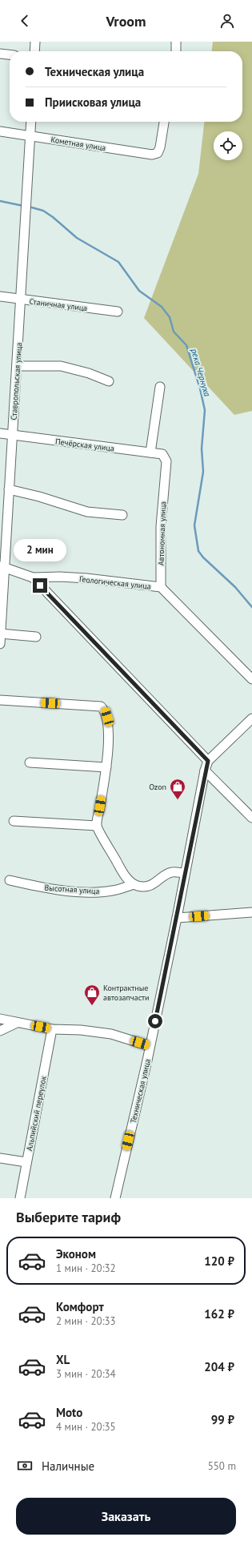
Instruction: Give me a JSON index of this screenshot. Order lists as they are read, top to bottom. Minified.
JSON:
{"streets":{"street":["Кометная улица","Станичная улица","Ставропольская улица","Печёрская улица","Автономная улица","Геологическая улица","Высотная улица","Техническая улица","Альпийский переулок"]},"crossings":[["Кометная улица","Ставропольская улица"],["Станичная улица","Ставропольская улица"],["Ставропольская улица","Печёрская улица"],["Ставропольская улица","Геологическая улица"],["Печёрская улица","Автономная улица"],["Автономная улица","Геологическая улица"]],"water":["река Чернуха"],"places":{"shop":["Ozon","Контрактные автозапчасти"]},"page":{"header":"Vroom","banner":["Техническая улица","Приисковая улица"],"bubble":"2 мин","heading":"Выберите тариф","list":[{"name":"Эконом","note":"1 мин · 20:32","value":"120 ₽"},{"name":"Комфорт","note":"2 мин · 20:33","value":"162 ₽"},{"name":"XL","note":"3 мин · 20:34","value":"204 ₽"},{"name":"Moto","note":"4 мин · 20:35","value":"99 ₽"}],"pay":["Наличные","550 m"],"buttons":"Заказать"}}
